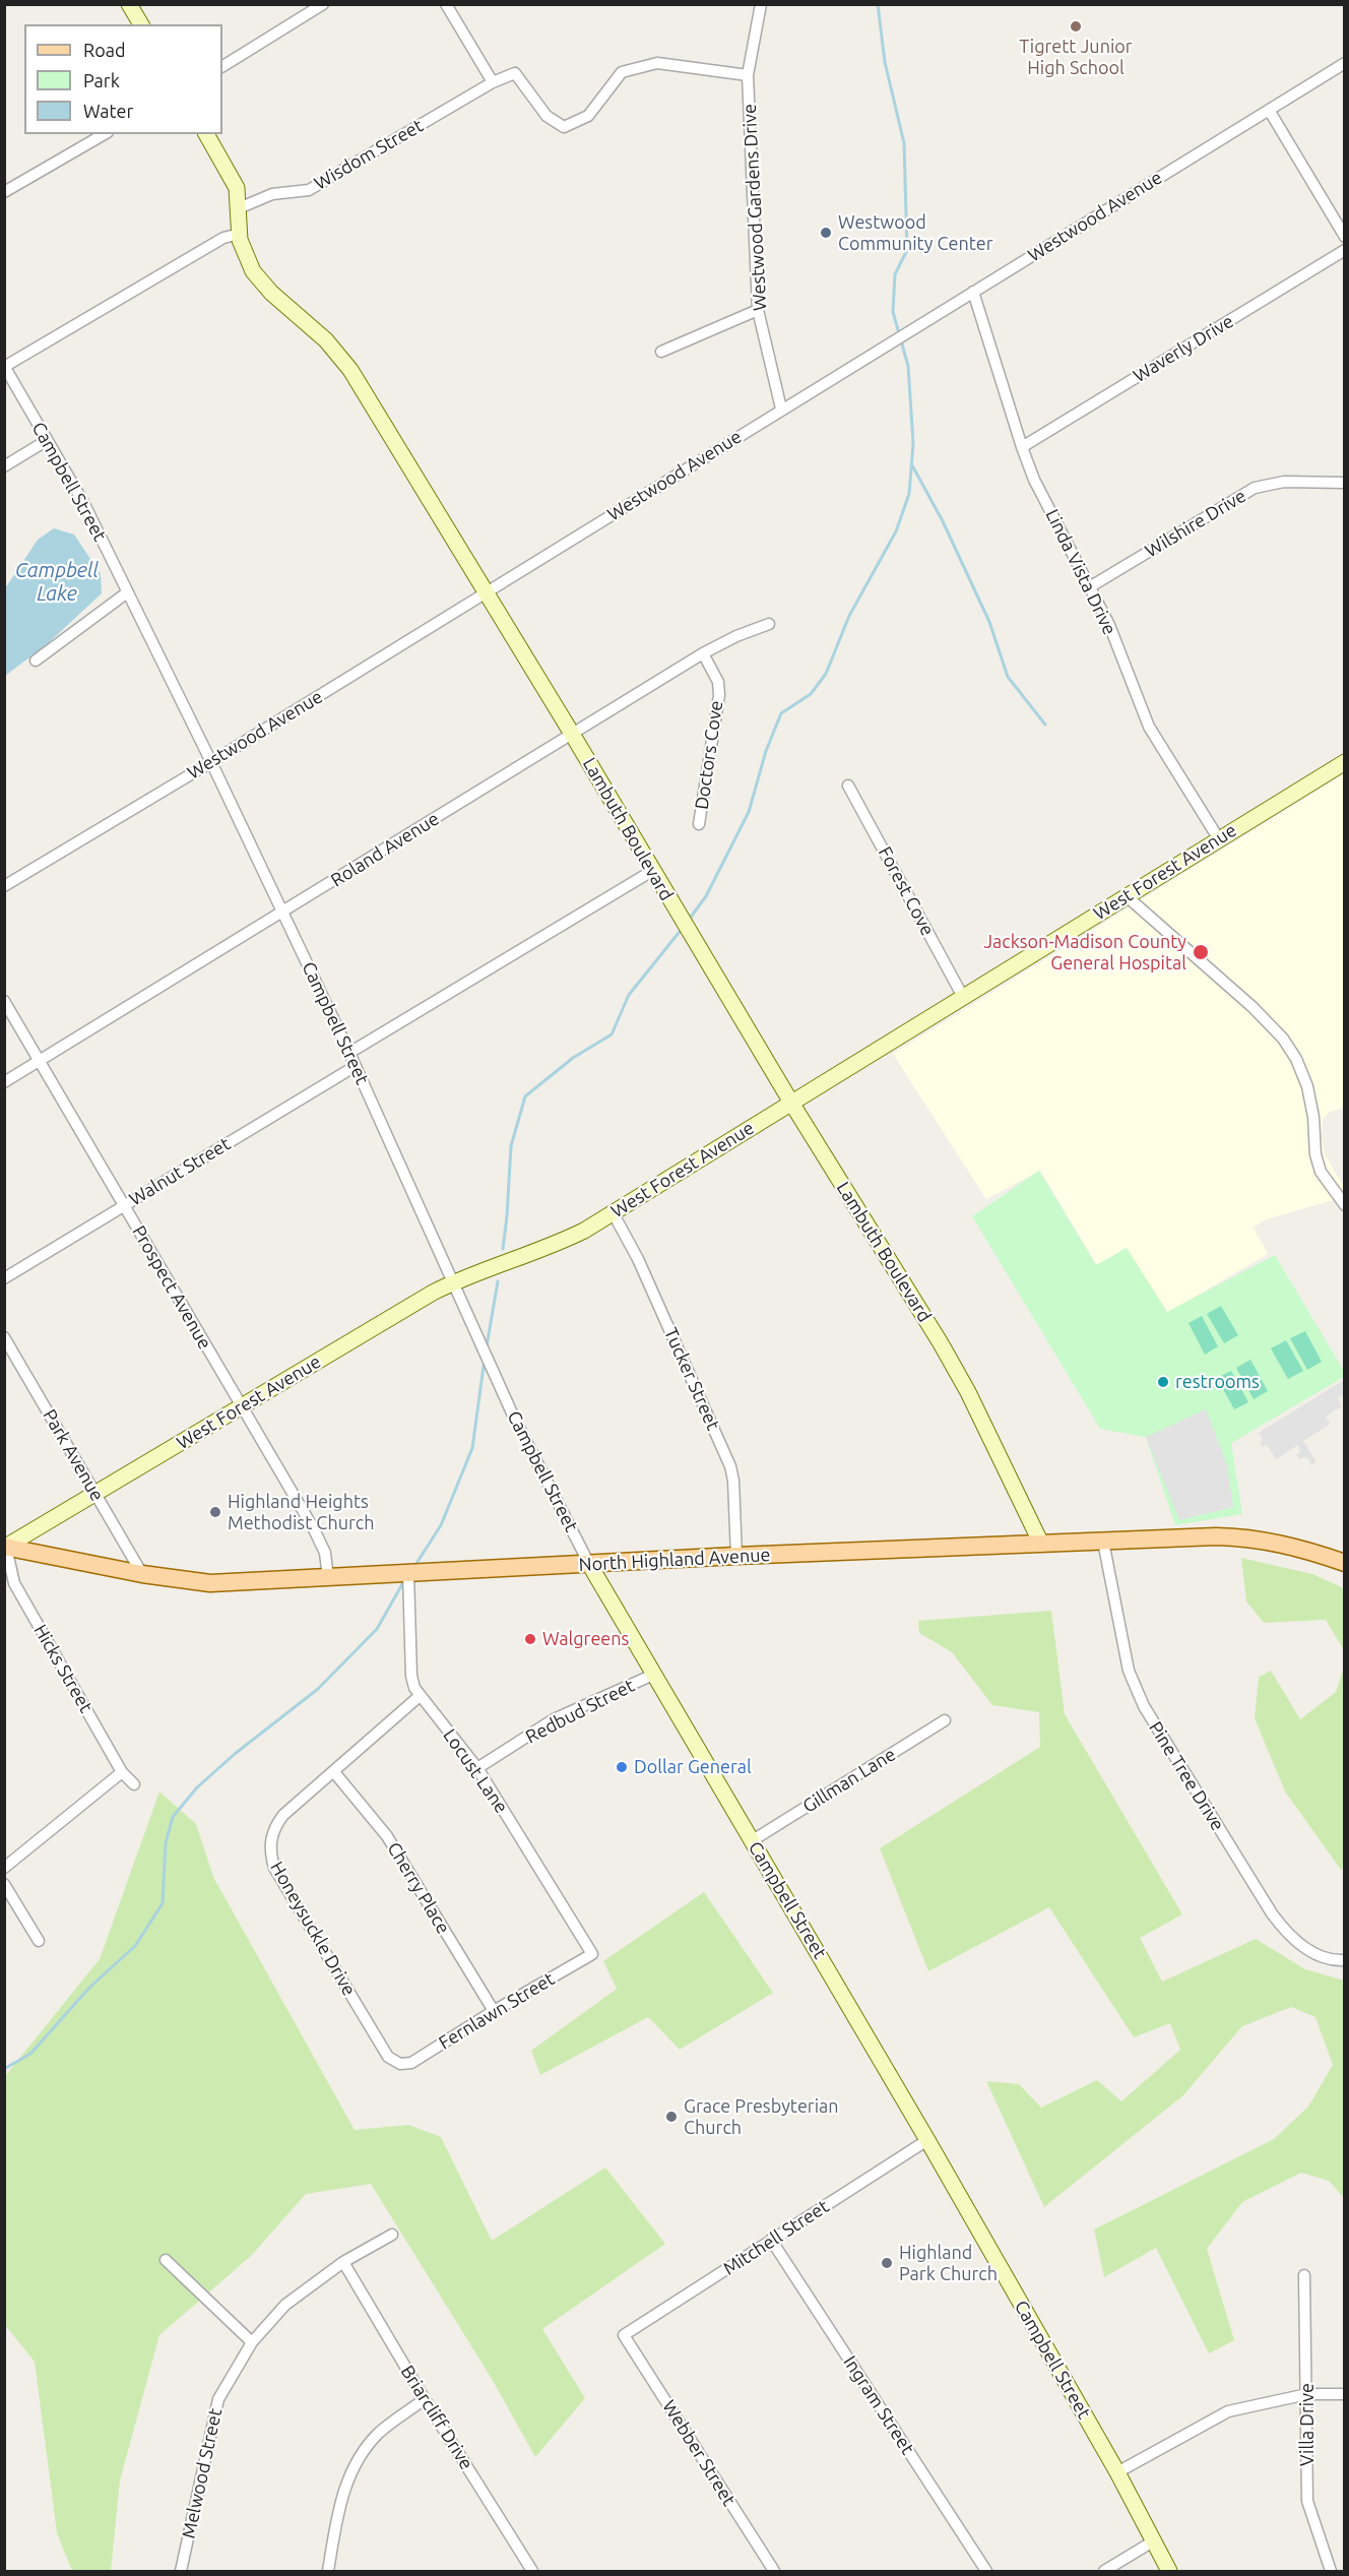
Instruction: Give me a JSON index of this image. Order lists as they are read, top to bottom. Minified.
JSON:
{"streets":{"main road":["Campbell Street","Lambuth Boulevard","West Forest Avenue","North Highland Avenue"],"street":["Wisdom Street","Westwood Gardens Drive","Westwood Avenue","Waverly Drive","Wilshire Drive","Linda Vista Drive","Doctors Cove","Roland Avenue","Forest Cove","Walnut Street","Prospect Avenue","Tucker Street","Park Avenue","Hicks Street","Redbud Street","Locust Lane","Pine Tree Drive","Gillman Lane","Cherry Place","Honeysuckle Drive","Fernlawn Street","Mitchell Street","Ingram Street","Briarcliff Drive","Villa Drive","Webber Street","Melwood Street"]},"crossings":[["Wisdom Street","Lambuth Boulevard"],["Westwood Gardens Drive","Westwood Avenue"],["Westwood Avenue","Campbell Street"],["Westwood Avenue","Linda Vista Drive"],["Westwood Avenue","Lambuth Boulevard"],["Waverly Drive","Linda Vista Drive"],["Campbell Street","Roland Avenue"],["Campbell Street","West Forest Avenue"],["Campbell Street","Walnut Street"],["Campbell Street","North Highland Avenue"],["Campbell Street","Redbud Street"],["Campbell Street","Gillman Lane"],["Campbell Street","Mitchell Street"],["Wilshire Drive","Linda Vista Drive"],["Linda Vista Drive","West Forest Avenue"],["Doctors Cove","Roland Avenue"],["Lambuth Boulevard","Roland Avenue"],["Lambuth Boulevard","West Forest Avenue"],["Lambuth Boulevard","North Highland Avenue"],["Roland Avenue","Prospect Avenue"],["West Forest Avenue","Forest Cove"],["West Forest Avenue","Prospect Avenue"],["West Forest Avenue","Tucker Street"],["West Forest Avenue","Park Avenue"],["West Forest Avenue","North Highland Avenue"],["West Forest Avenue","Hicks Street"],["Walnut Street","Prospect Avenue"],["Prospect Avenue","North Highland Avenue"],["Tucker Street","North Highland Avenue"],["Park Avenue","North Highland Avenue"],["North Highland Avenue","Hicks Street"],["North Highland Avenue","Locust Lane"],["North Highland Avenue","Pine Tree Drive"],["Redbud Street","Locust Lane"],["Locust Lane","Honeysuckle Drive"],["Locust Lane","Fernlawn Street"],["Cherry Place","Honeysuckle Drive"],["Cherry Place","Fernlawn Street"],["Honeysuckle Drive","Fernlawn Street"],["Mitchell Street","Ingram Street"],["Mitchell Street","Webber Street"],["Briarcliff Drive","Melwood Street"]],"water":["Campbell Lake"],"places":["Tigrett Junior High School","Westwood Community Center","Jackson-Madison County General Hospital","restrooms","Highland Heights Methodist Church","Walgreens","Dollar General","Grace Presbyterian Church","Highland Park Church"],"legend":["Road","Park","Water"]}
